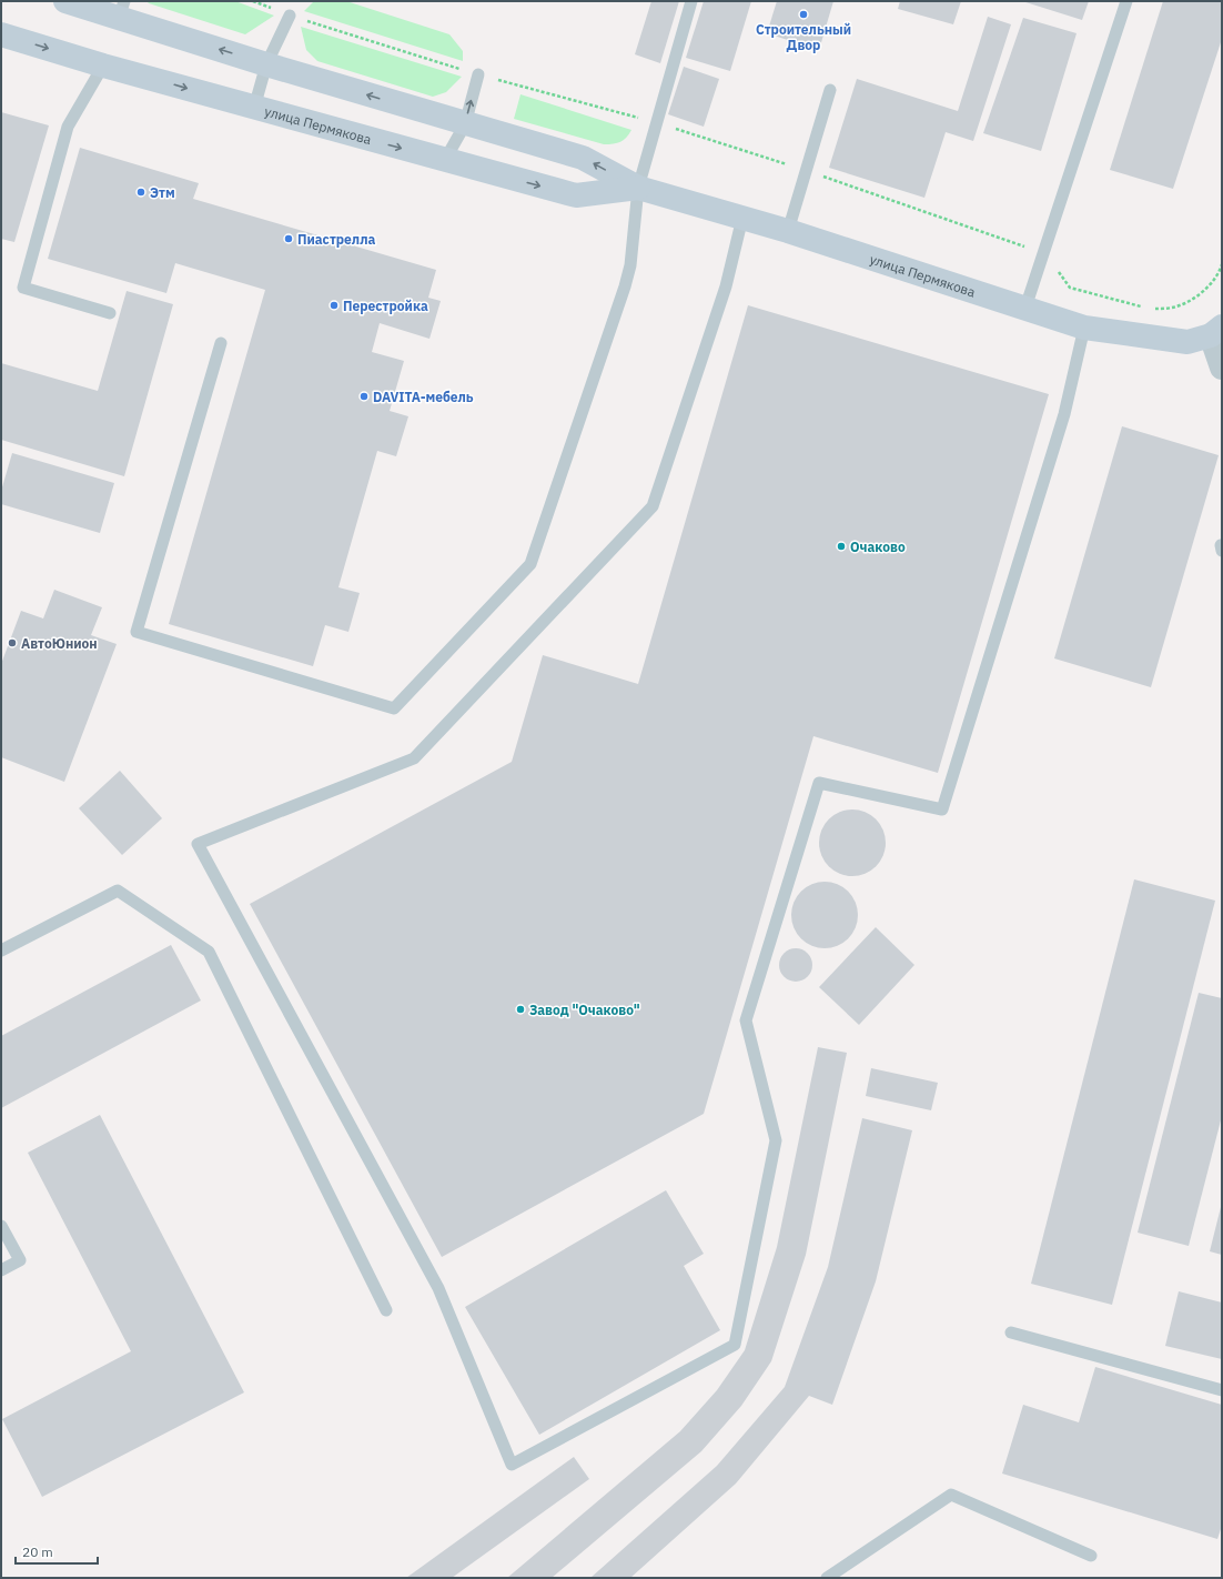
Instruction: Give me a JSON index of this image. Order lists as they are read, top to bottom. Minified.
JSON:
{"streets":{"street":["улица Пермякова"]},"places":["Строительный Двор","Этм","Пиастрелла","Перестройка","DAVITA-мебель","Очаково","АвтоЮнион","Завод \"Очаково\""],"scale_bar":"20 m"}
